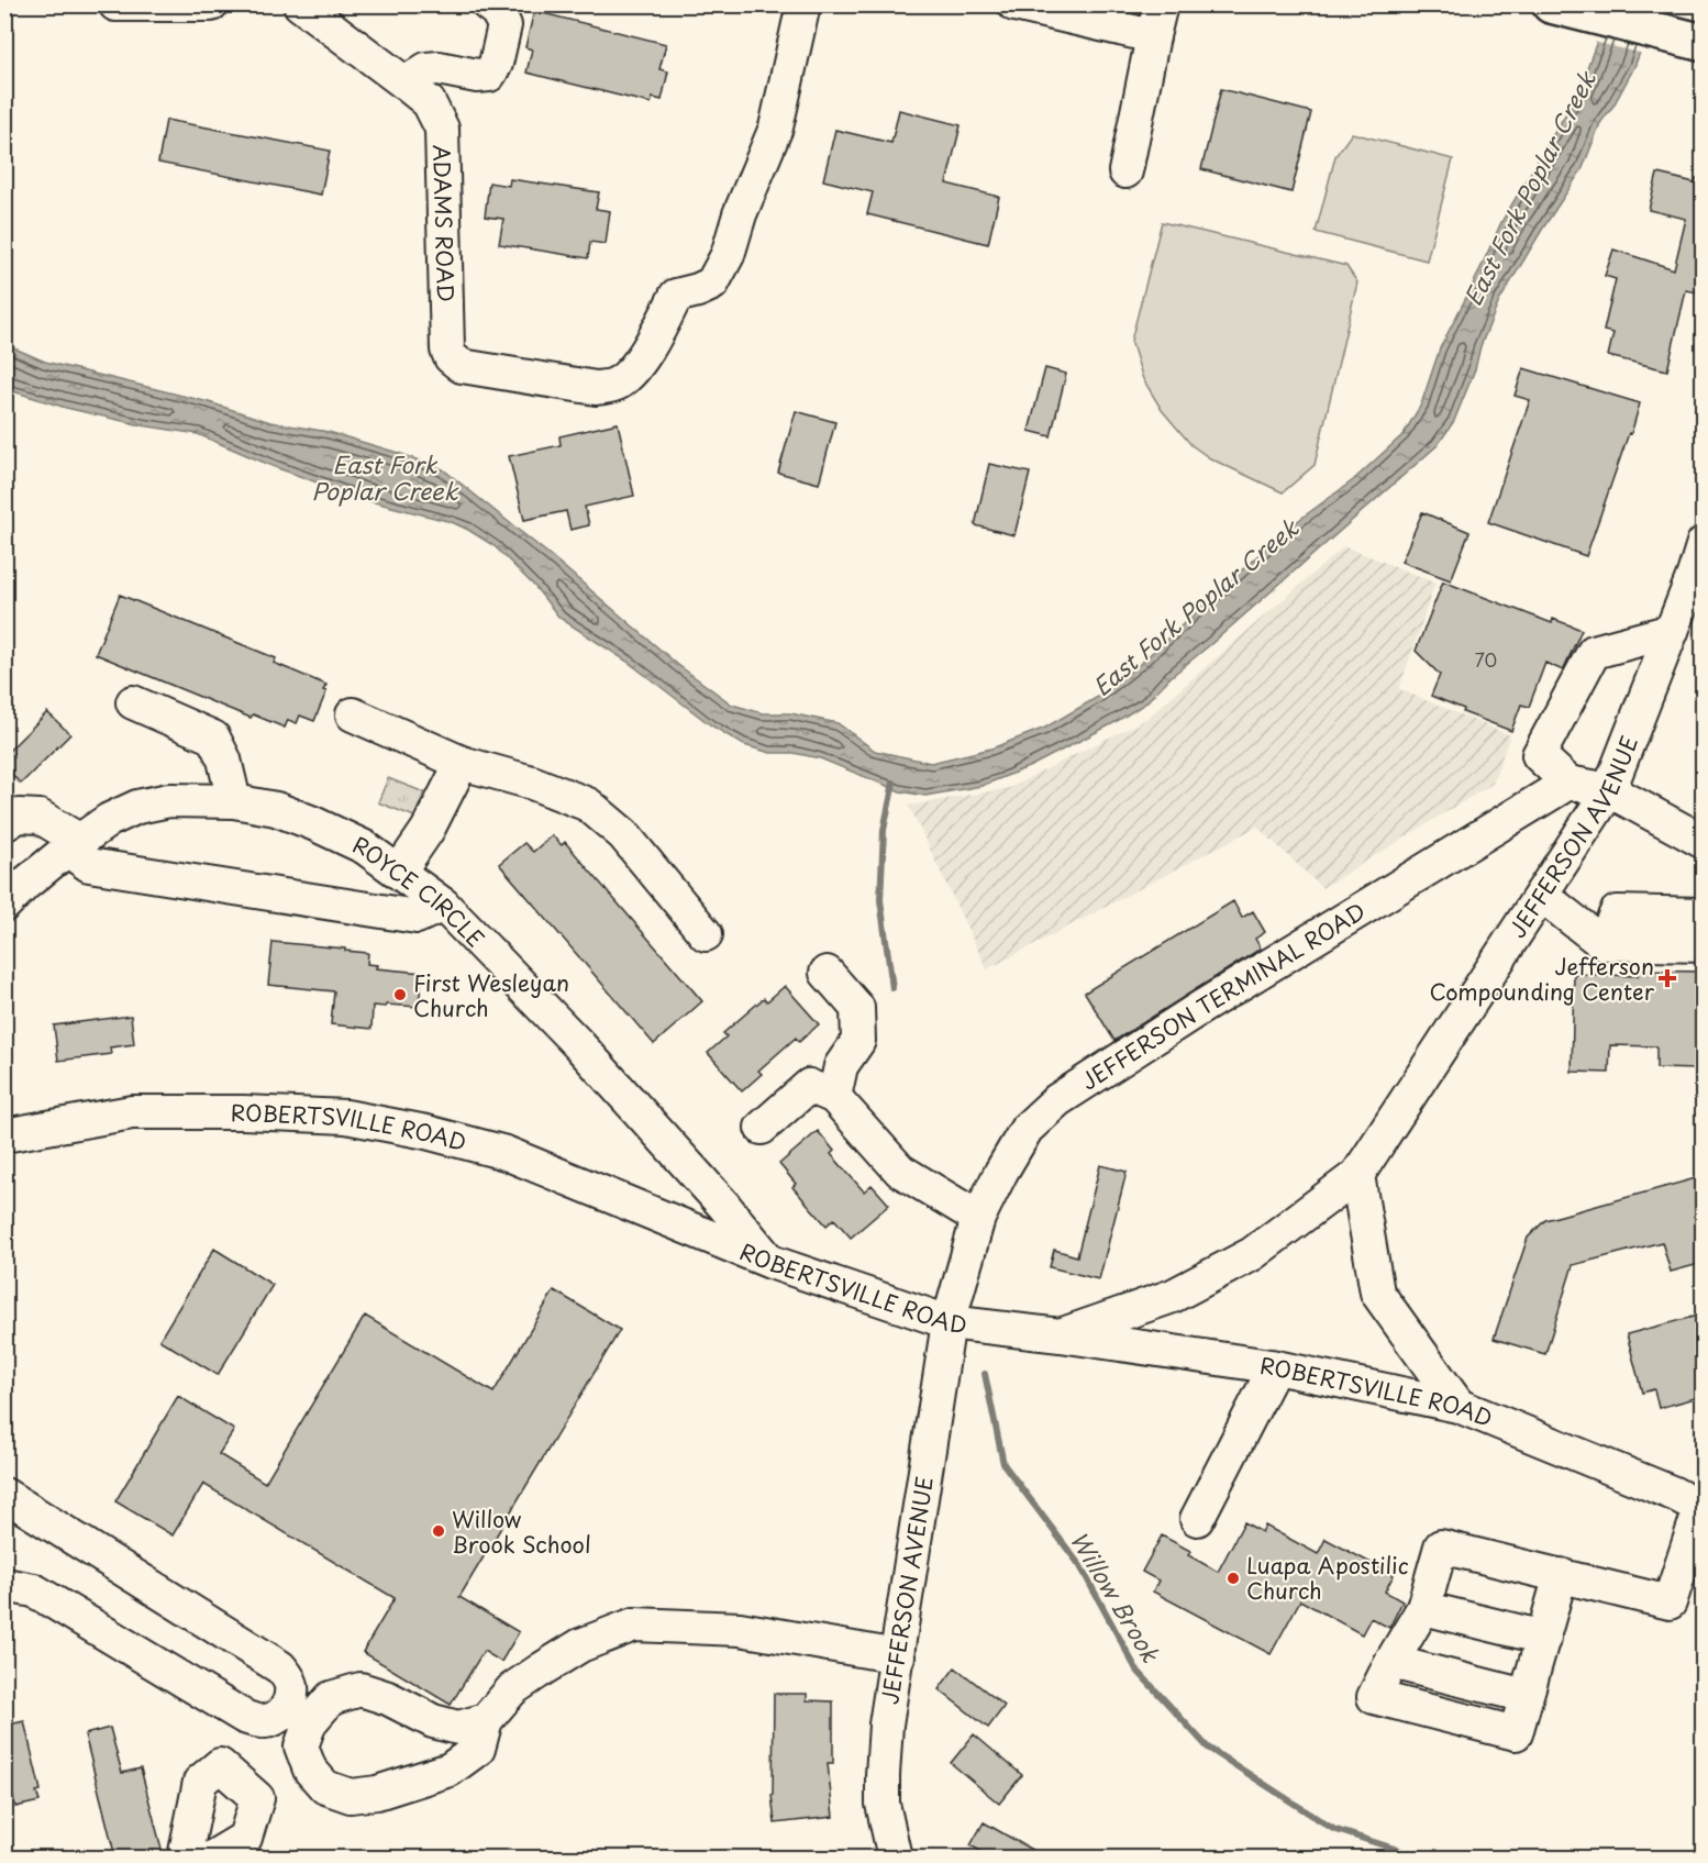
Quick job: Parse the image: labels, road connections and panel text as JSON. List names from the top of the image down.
{
  "streets": {
    "street": [
      "ADAMS ROAD",
      "JEFFERSON AVENUE",
      "ROYCE CIRCLE",
      "JEFFERSON TERMINAL ROAD",
      "ROBERTSVILLE ROAD"
    ]
  },
  "crossings": [
    ["JEFFERSON AVENUE", "JEFFERSON TERMINAL ROAD"],
    ["JEFFERSON AVENUE", "ROBERTSVILLE ROAD"],
    ["ROYCE CIRCLE", "ROBERTSVILLE ROAD"],
    ["JEFFERSON TERMINAL ROAD", "ROBERTSVILLE ROAD"]
  ],
  "water": ["East Fork Poplar Creek", "Willow Brook"],
  "places": {
    "health": ["Jefferson Compounding Center"],
    "other": ["First Wesleyan Church", "Willow Brook School", "Luapa Apostilic Church"]
  },
  "house_numbers": ["70"]
}
